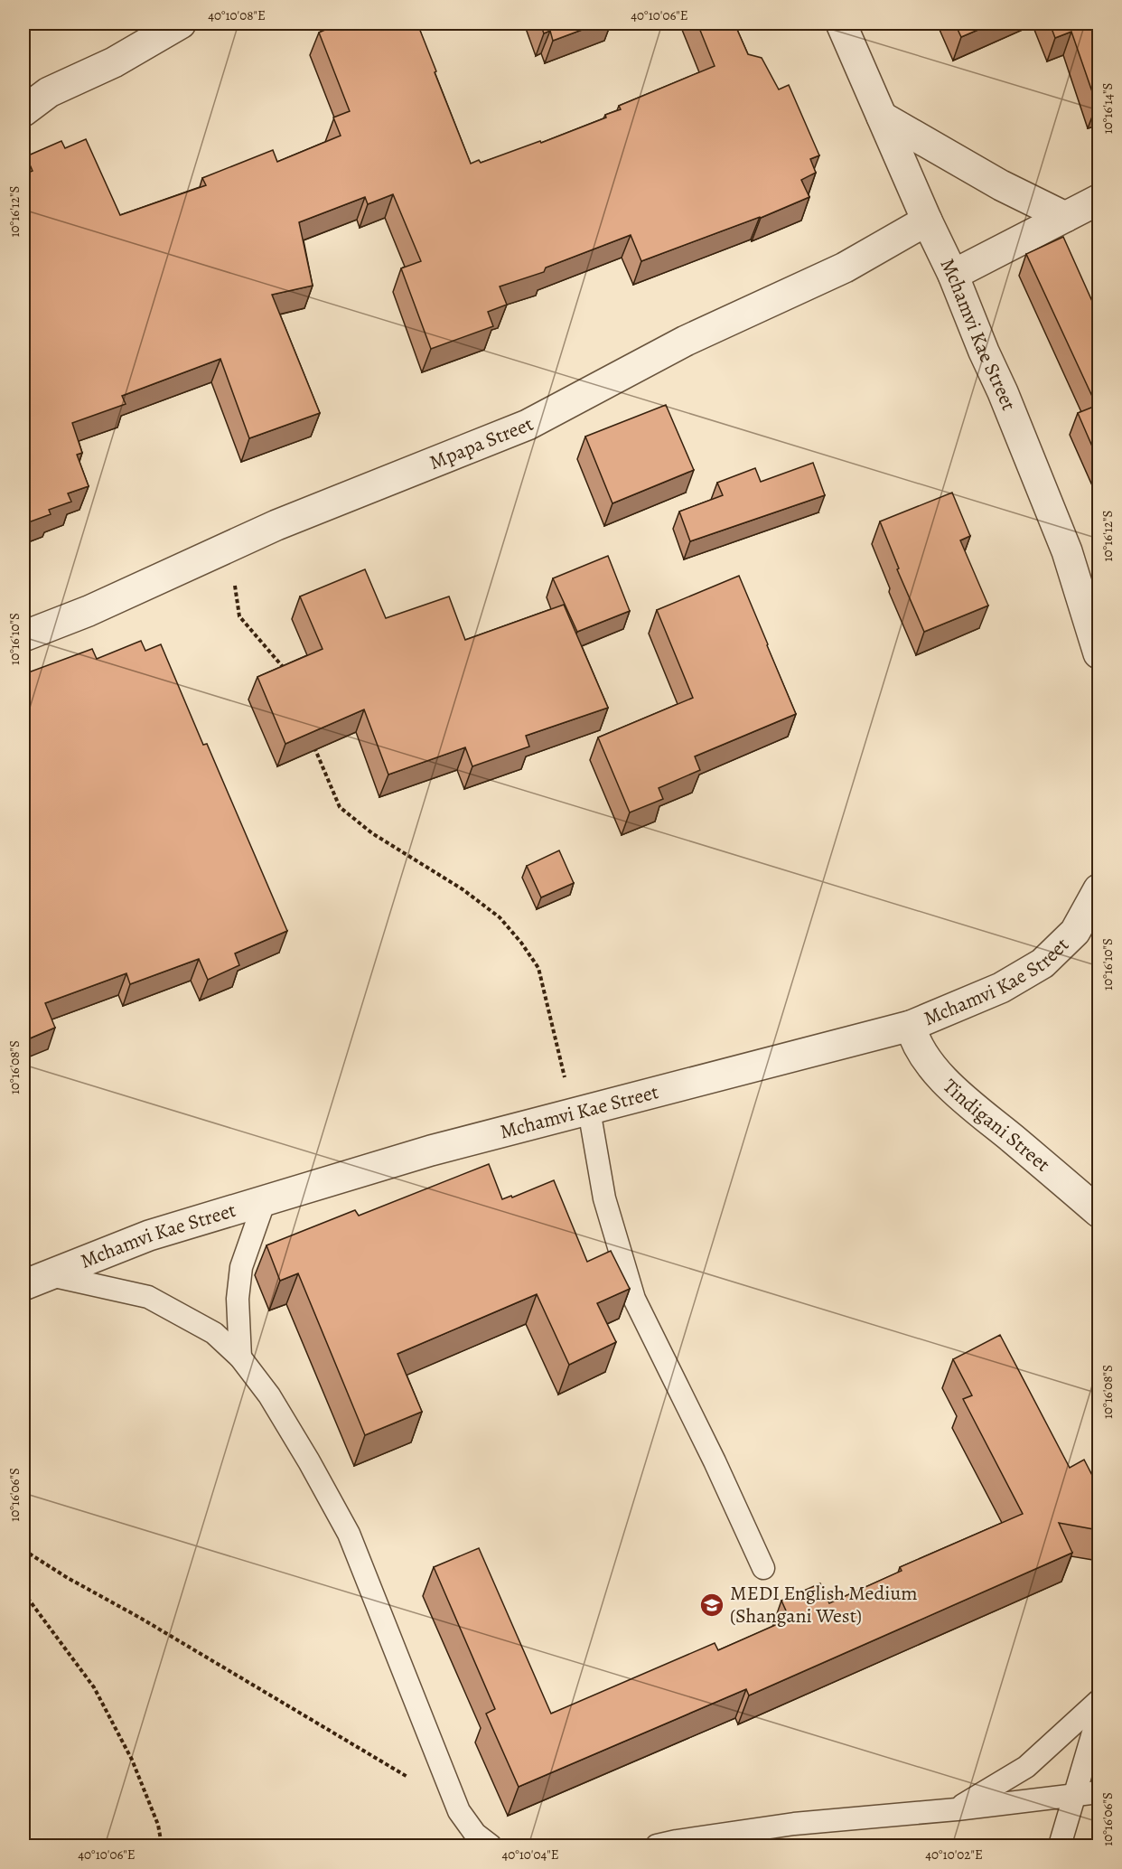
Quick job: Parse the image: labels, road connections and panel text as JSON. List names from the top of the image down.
{
  "streets": {
    "street": ["Mchamvi Kae Street", "Mpapa Street", "Tindigani Street"]
  },
  "crossings": [
    ["Mchamvi Kae Street", "Mpapa Street"],
    ["Mchamvi Kae Street", "Tindigani Street"]
  ],
  "places": {
    "school or university": ["MEDI English Medium (Shangani West)"]
  },
  "coordinates": [
    "40°10'08\"E",
    "40°10'06\"E",
    "10°16'14\"S",
    "10°16'12\"S",
    "10°16'10\"S",
    "10°16'08\"S",
    "10°16'06\"S",
    "40°10'04\"E",
    "40°10'02\"E"
  ]
}
